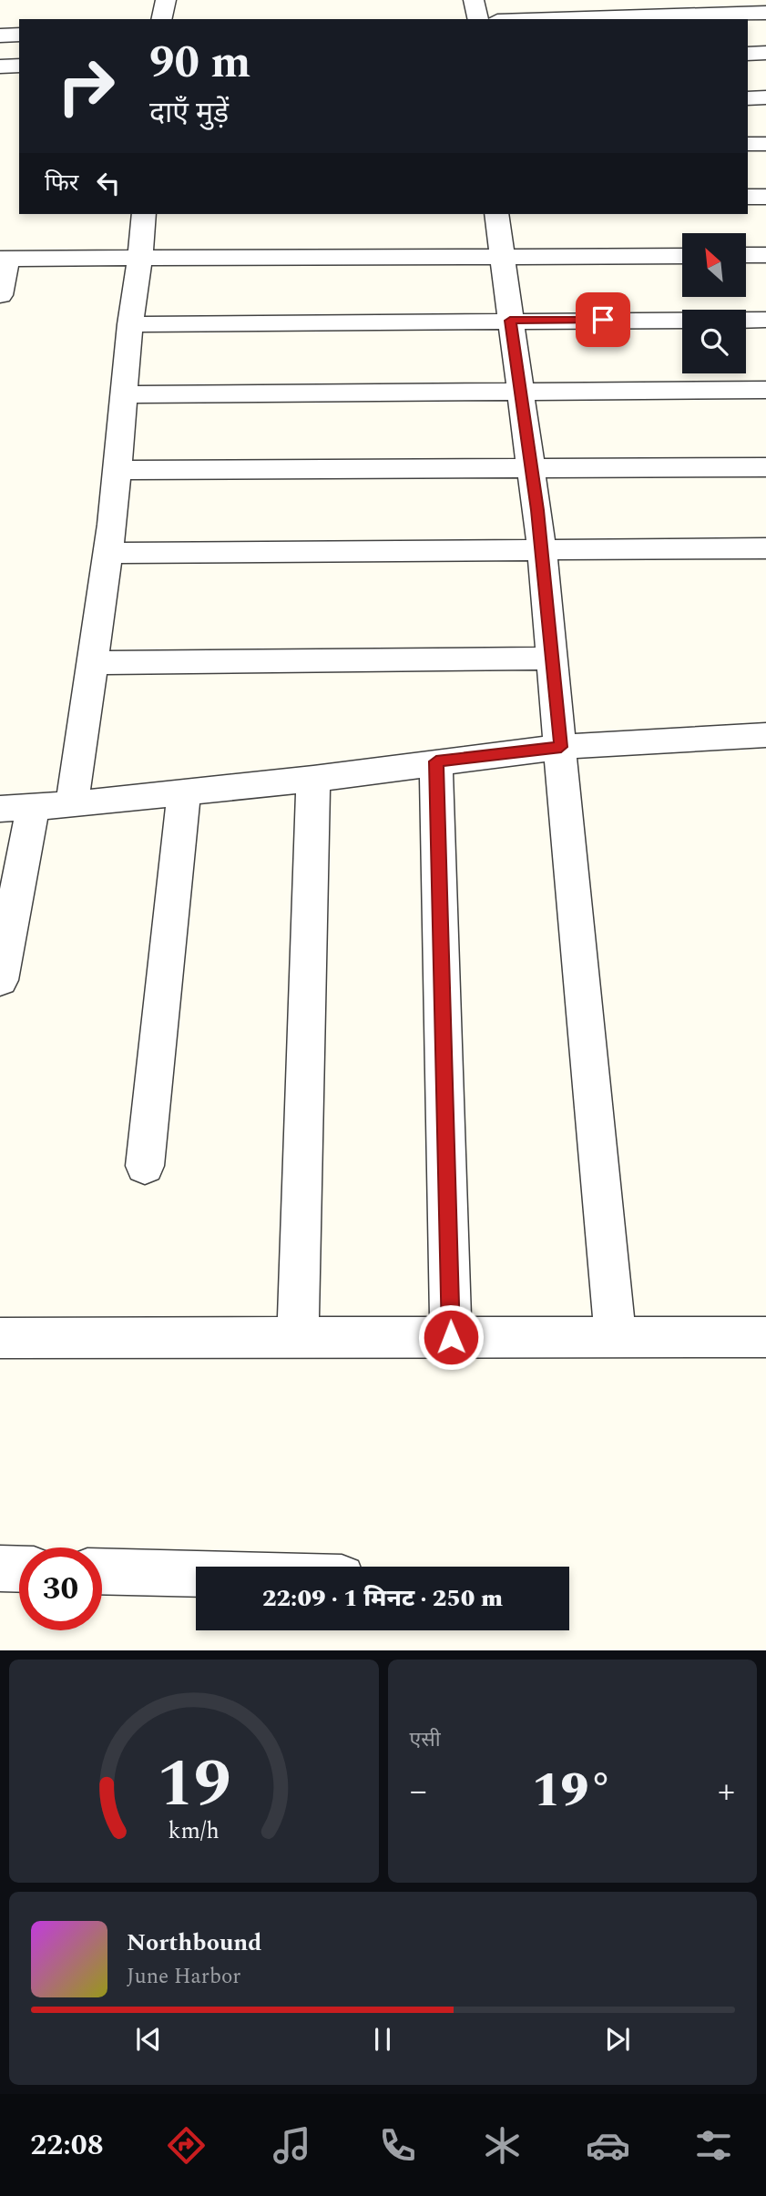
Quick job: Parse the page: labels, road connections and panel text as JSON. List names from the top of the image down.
{
  "north": "top left",
  "page": {
    "turn": ["90 m", "दाएँ मुड़ें"],
    "then": "फिर",
    "limit": "30",
    "trip": "22:09 · 1 मिनट · 250 m",
    "tile": "एसी",
    "heat": ["−", "19°", "+"],
    "song": ["Northbound", "June Harbor"],
    "tabs": "22:08",
    "gauge": ["19", "km/h"]
  }
}
